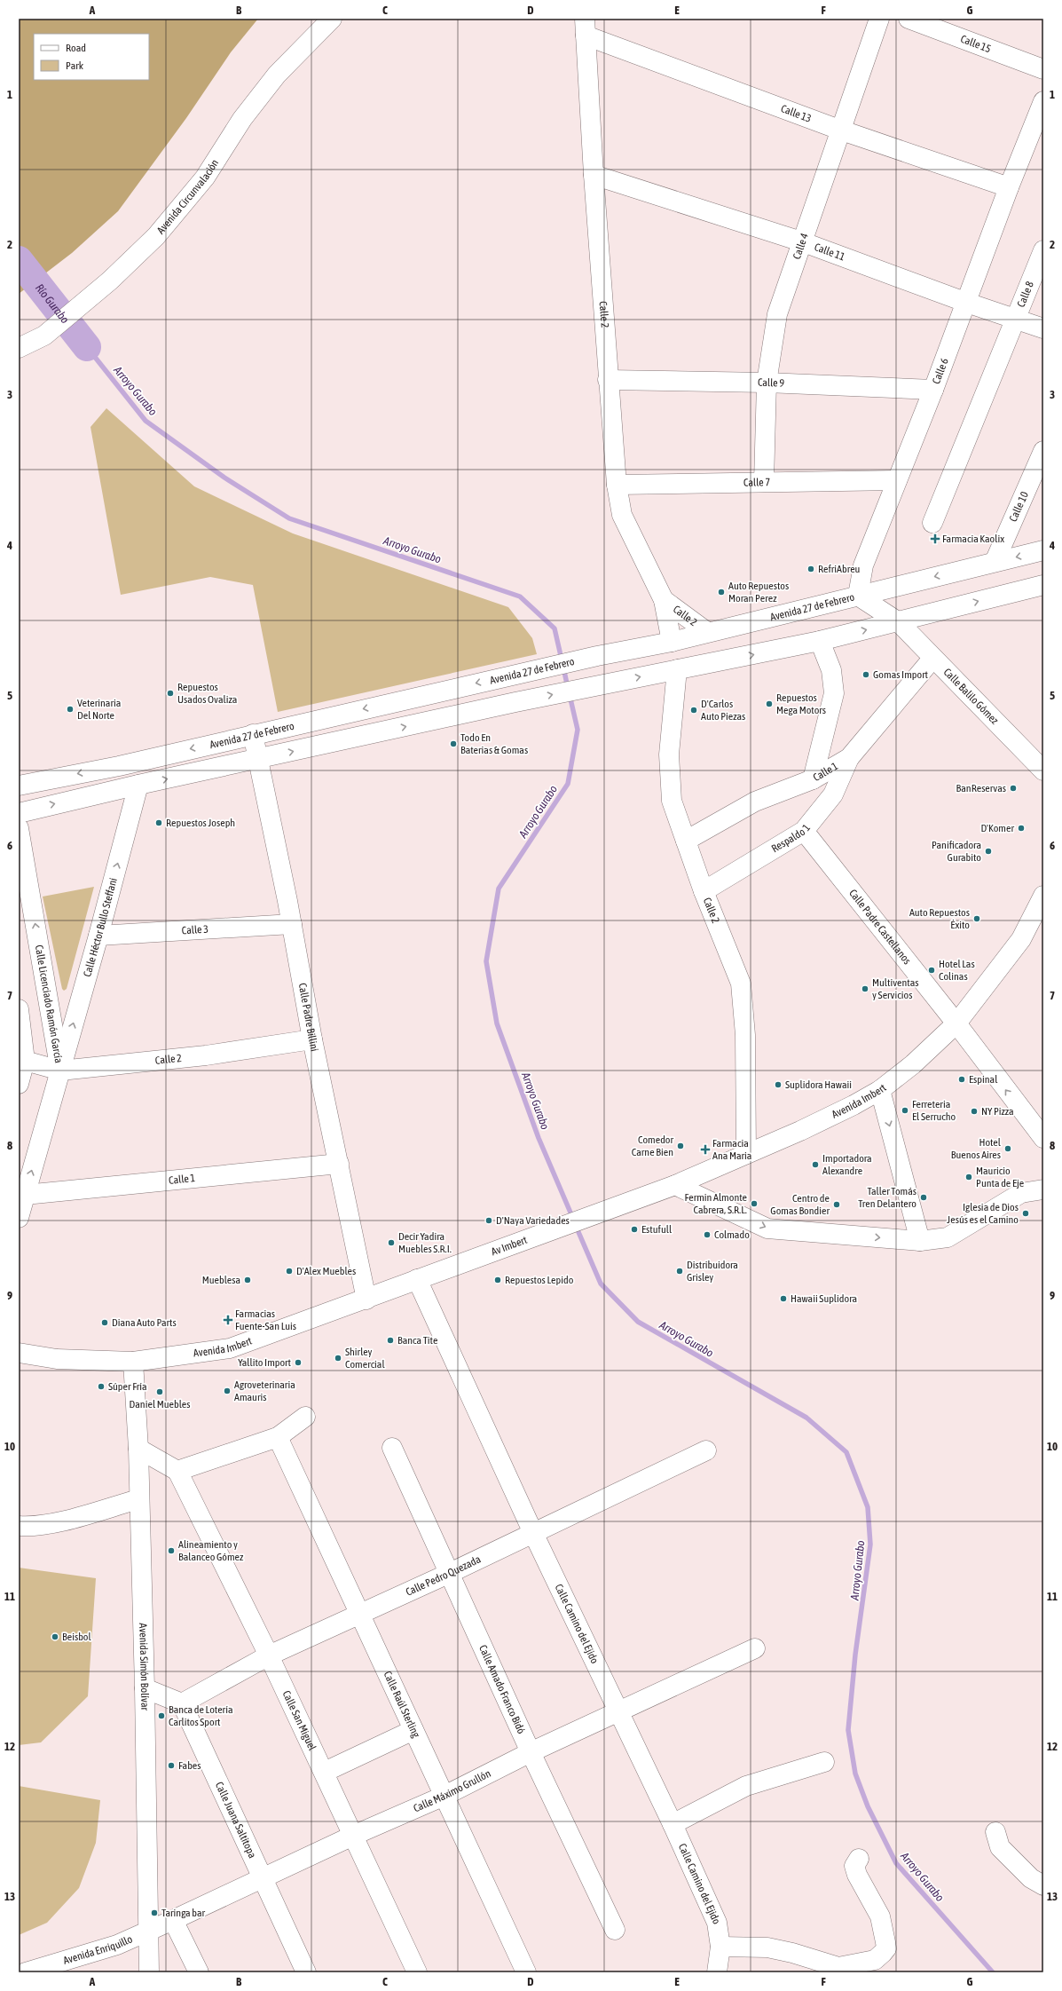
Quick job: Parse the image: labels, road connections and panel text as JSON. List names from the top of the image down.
{
  "streets": {
    "street": [
      "Calle 15",
      "Calle 13",
      "Avenida Circunvalación",
      "Calle 4",
      "Calle 11",
      "Calle 8",
      "Calle 2",
      "Calle 6",
      "Calle 9",
      "Calle 7",
      "Calle 10",
      "Avenida 27 de Febrero",
      "Calle Balilo Gómez",
      "Calle 1",
      "Respaldo 1",
      "Calle Héctor Bullo Steffani",
      "Calle Padre Castellanos",
      "Calle 3",
      "Calle Licenciado Ramón García",
      "Calle Padre Billini",
      "Avenida Imbert",
      "Av Imbert",
      "Calle Pedro Quezada",
      "Calle Camino del Ejido",
      "Avenida Simón Bolívar",
      "Calle Amado Franco Bidó",
      "Calle Raúl Sterling",
      "Calle San Miguel",
      "Calle Máximo Grullón",
      "Calle Juana Saltitopa",
      "Avenida Enriquillo"
    ]
  },
  "crossings": [
    ["Calle 13", "Calle 4"],
    ["Calle 13", "Calle 2"],
    ["Calle 13", "Calle 6"],
    ["Calle 4", "Calle 11"],
    ["Calle 4", "Calle 9"],
    ["Calle 4", "Calle 7"],
    ["Calle 11", "Calle 8"],
    ["Calle 11", "Calle 2"],
    ["Calle 11", "Calle 6"],
    ["Calle 2", "Calle 9"],
    ["Calle 2", "Calle 7"],
    ["Calle 2", "Avenida 27 de Febrero"],
    ["Calle 2", "Calle 1"],
    ["Calle 2", "Respaldo 1"],
    ["Calle 2", "Calle Héctor Bullo Steffani"],
    ["Calle 2", "Calle Licenciado Ramón García"],
    ["Calle 2", "Calle Padre Billini"],
    ["Calle 2", "Avenida Imbert"],
    ["Calle 6", "Calle 9"],
    ["Calle 6", "Calle 7"],
    ["Calle 6", "Avenida 27 de Febrero"],
    ["Calle 10", "Avenida 27 de Febrero"],
    ["Avenida 27 de Febrero", "Calle Padre Billini"],
    ["Calle Balilo Gómez", "Calle 1"],
    ["Calle 1", "Respaldo 1"],
    ["Calle 1", "Calle Licenciado Ramón García"],
    ["Calle 1", "Calle Padre Billini"],
    ["Respaldo 1", "Calle Padre Castellanos"],
    ["Calle Héctor Bullo Steffani", "Calle 3"],
    ["Calle Héctor Bullo Steffani", "Calle Licenciado Ramón García"],
    ["Calle Padre Castellanos", "Avenida Imbert"],
    ["Calle 3", "Calle Padre Billini"],
    ["Calle Padre Billini", "Avenida Imbert"],
    ["Avenida Imbert", "Av Imbert"],
    ["Avenida Imbert", "Calle Camino del Ejido"],
    ["Avenida Imbert", "Avenida Simón Bolívar"],
    ["Av Imbert", "Calle Camino del Ejido"],
    ["Calle Pedro Quezada", "Calle Camino del Ejido"],
    ["Calle Pedro Quezada", "Calle Amado Franco Bidó"],
    ["Calle Pedro Quezada", "Calle Raúl Sterling"],
    ["Calle Pedro Quezada", "Calle San Miguel"],
    ["Calle Pedro Quezada", "Calle Juana Saltitopa"],
    ["Calle Camino del Ejido", "Calle Máximo Grullón"],
    ["Avenida Simón Bolívar", "Calle Máximo Grullón"],
    ["Avenida Simón Bolívar", "Avenida Enriquillo"],
    ["Calle Amado Franco Bidó", "Calle Máximo Grullón"],
    ["Calle Raúl Sterling", "Calle Máximo Grullón"],
    ["Calle San Miguel", "Calle Máximo Grullón"],
    ["Calle Máximo Grullón", "Calle Juana Saltitopa"],
    ["Calle Máximo Grullón", "Avenida Enriquillo"]
  ],
  "one_way": ["Calle Héctor Bullo Steffani", "Calle Licenciado Ramón García"],
  "water": ["Río Gurabo", "Arroyo Gurabo"],
  "places": {
    "health": ["Farmacia Kaolix", "Farmacia Ana Maria", "Farmacias Fuente-San Luis"],
    "other": [
      "RefriAbreu",
      "Auto Repuestos Moran Perez",
      "Gomas Import",
      "Repuestos Usados Ovaliza",
      "Repuestos Mega Motors",
      "Veterinaria Del Norte",
      "D'Carlos Auto Piezas",
      "Todo En Baterias & Gomas",
      "BanReservas",
      "Repuestos Joseph",
      "D'Komer",
      "Panificadora Gurabito",
      "Auto Repuestos Éxito",
      "Hotel Las Colinas",
      "Multiventas y Servicios",
      "Espinal",
      "Suplidora Hawaii",
      "Ferreteria El Serrucho",
      "NY Pizza",
      "Comedor Carne Bien",
      "Hotel Buenos Aires",
      "Importadora Alexandre",
      "Mauricio Punta de Eje",
      "Taller Tomás Tren Delantero",
      "Fermin Almonte Cabrera, S.R.L.",
      "Centro de Gomas Bondier",
      "Iglesia de Dios Jesús es el Camino",
      "D'Naya Variedades",
      "Estufull",
      "Colmado",
      "Decir Yadira Muebles S.R.I.",
      "D'Alex Muebles",
      "Distribuidora Grisley",
      "Mueblesa",
      "Repuestos Lepido",
      "Hawaii Suplidora",
      "Diana Auto Parts",
      "Banca Tite",
      "Shirley Comercial",
      "Yallito Import",
      "Súper Fría",
      "Agroveterinaria Amauris",
      "Daniel Muebles",
      "Alineamiento y Balanceo Gómez",
      "Beisbol",
      "Banca de Lotería Carlitos Sport",
      "Fabes",
      "Taringa bar"
    ]
  },
  "legend": ["Road", "Park"],
  "grid": {
    "columns": [
      "A",
      "B",
      "C",
      "D",
      "E",
      "F",
      "G"
    ],
    "rows": [
      "1",
      "2",
      "3",
      "4",
      "5",
      "6",
      "7",
      "8",
      "9",
      "10",
      "11",
      "12",
      "13"
    ]
  }
}
